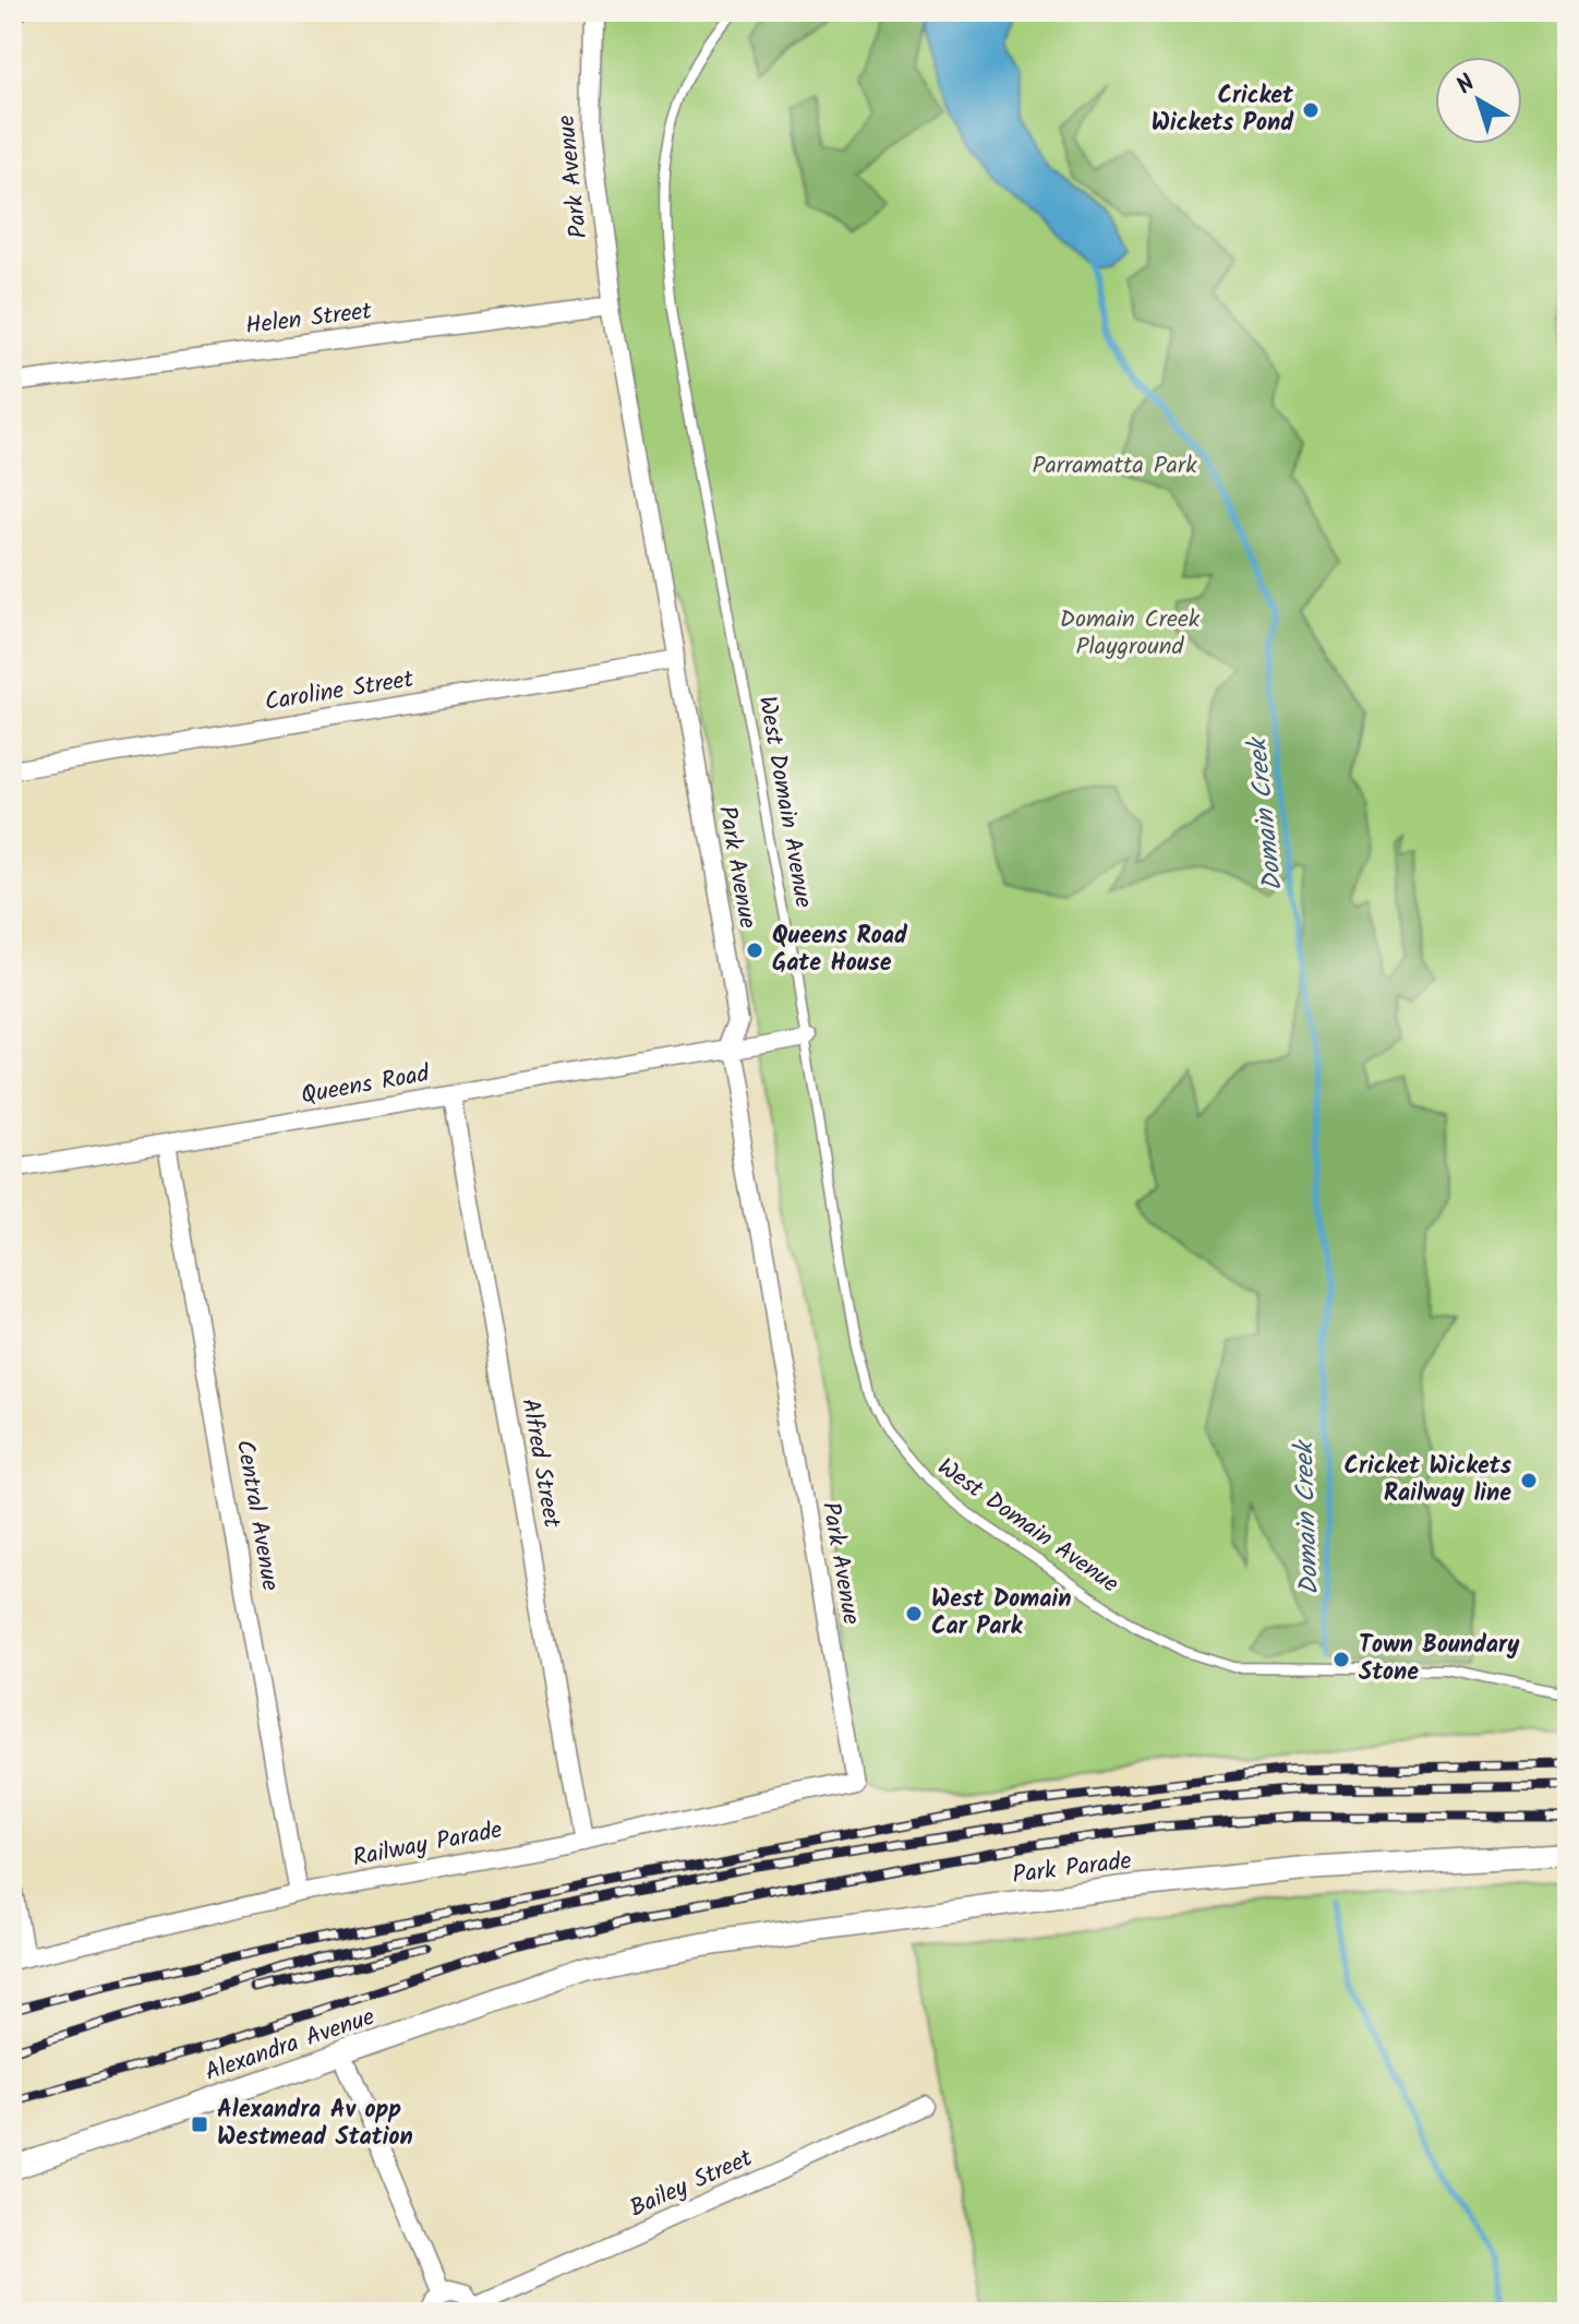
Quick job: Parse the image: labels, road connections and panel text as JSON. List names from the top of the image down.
{
  "streets": {
    "street": [
      "Park Avenue",
      "Helen Street",
      "Caroline Street",
      "Queens Road",
      "Alfred Street",
      "Central Avenue",
      "Railway Parade",
      "Park Parade",
      "Alexandra Avenue",
      "Bailey Street"
    ],
    "lane": ["West Domain Avenue"]
  },
  "crossings": [
    ["Park Avenue", "Helen Street"],
    ["Park Avenue", "Caroline Street"],
    ["Park Avenue", "Queens Road"],
    ["Park Avenue", "Railway Parade"],
    ["West Domain Avenue", "Queens Road"],
    ["Queens Road", "Alfred Street"],
    ["Queens Road", "Central Avenue"],
    ["Alfred Street", "Railway Parade"],
    ["Central Avenue", "Railway Parade"],
    ["Park Parade", "Alexandra Avenue"]
  ],
  "water": ["Domain Creek"],
  "parks": ["Parramatta Park", "Domain Creek Playground"],
  "places": {
    "other": [
      "Cricket Wickets Pond",
      "Queens Road Gate House",
      "Cricket Wickets Railway line",
      "West Domain Car Park",
      "Town Boundary Stone"
    ],
    "transit": ["Alexandra Av opp Westmead Station"]
  },
  "north": "top left"
}
